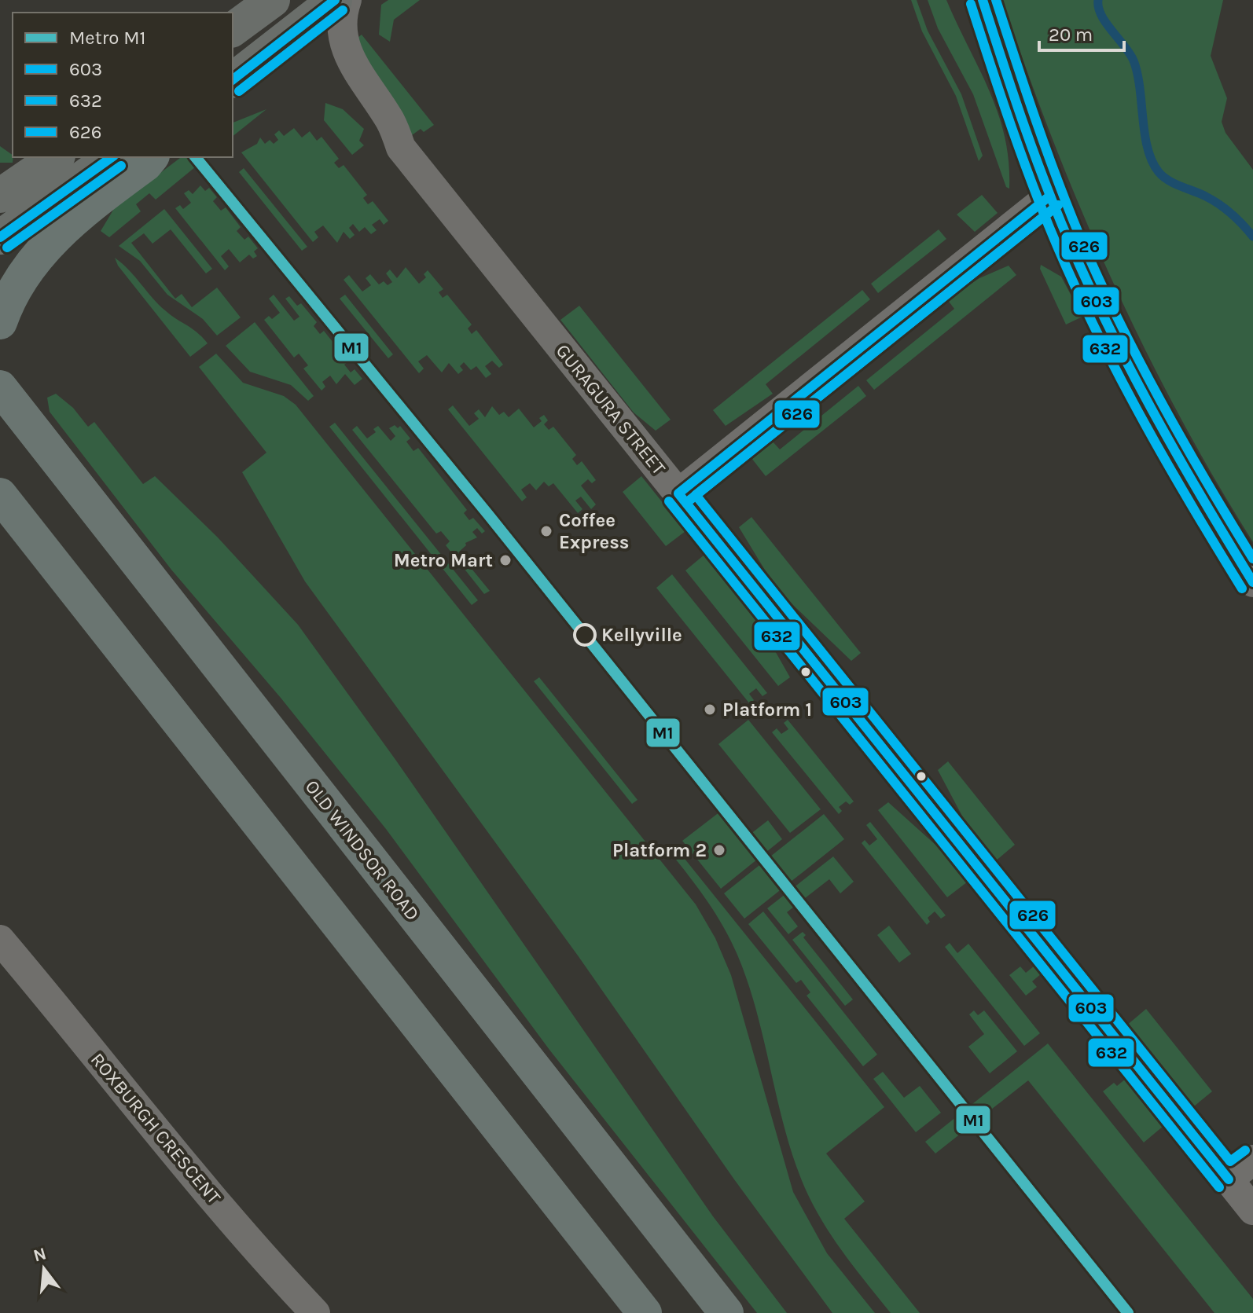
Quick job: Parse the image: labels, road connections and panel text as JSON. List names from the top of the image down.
{
  "streets": {
    "highway": ["OLD WINDSOR ROAD"],
    "street": ["GURAGURA STREET", "ROXBURGH CRESCENT"]
  },
  "places": [
    "Coffee Express",
    "Metro Mart",
    "Kellyville",
    "Platform 1",
    "Platform 2"
  ],
  "lines": [
    "transit line 603",
    "transit line 626",
    "transit line 632",
    "metro line M1"
  ],
  "legend": [
    "Metro M1",
    "603",
    "632",
    "626"
  ],
  "scale_bar": "20 m",
  "north": "top"
}
